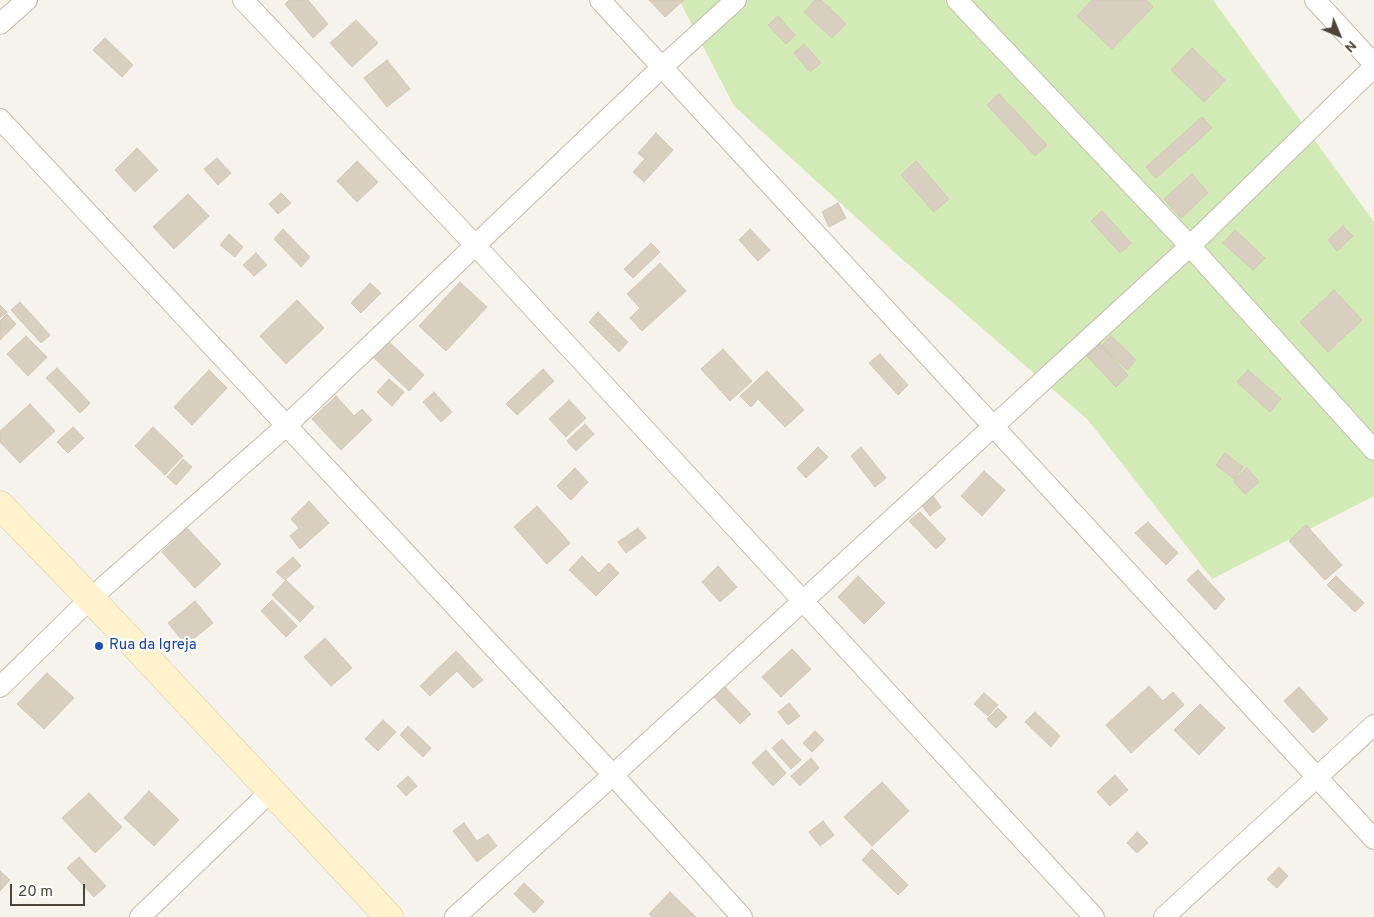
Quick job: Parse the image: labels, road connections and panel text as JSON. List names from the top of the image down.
{
  "places": ["Rua da Igreja"],
  "scale_bar": "20 m",
  "north": "bottom right"
}
